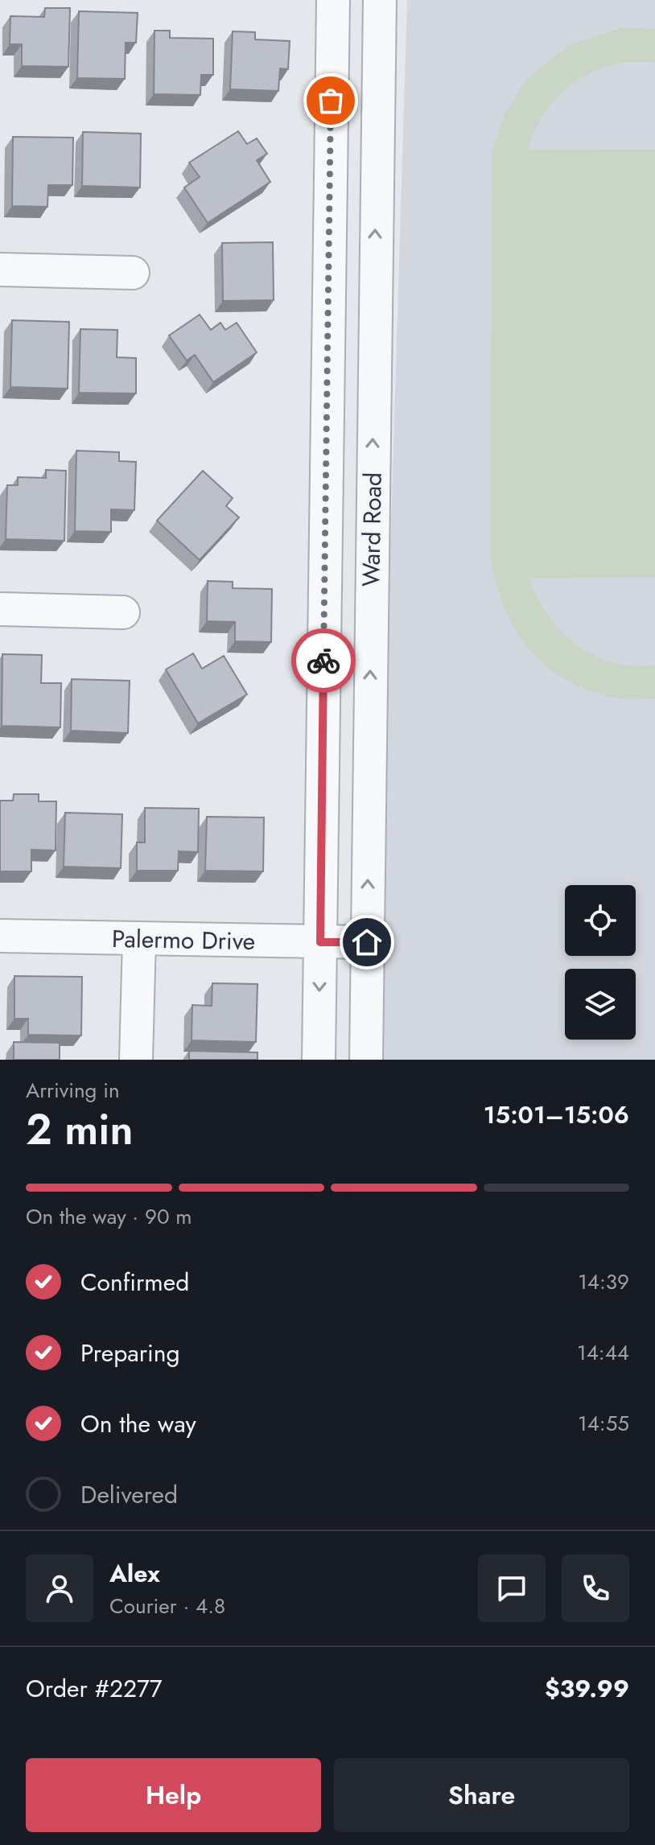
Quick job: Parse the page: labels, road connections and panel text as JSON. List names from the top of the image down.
{
  "streets": {
    "street": ["Ward Road", "Palermo Drive"]
  },
  "crossings": [
    ["Ward Road", "Palermo Drive"]
  ],
  "page": {
    "heading": ["2 min", "Arriving in", "15:01–15:06"],
    "panel": [
      "Alex",
      "Courier · 4.8",
      "Order #2277",
      "$39.99"
    ],
    "bar": "On the way · 90 m",
    "list": [
      ["Confirmed", "14:39"],
      ["Preparing", "14:44"],
      ["On the way", "14:55"],
      "Delivered"
    ],
    "buttons": ["Help", "Share"]
  }
}
